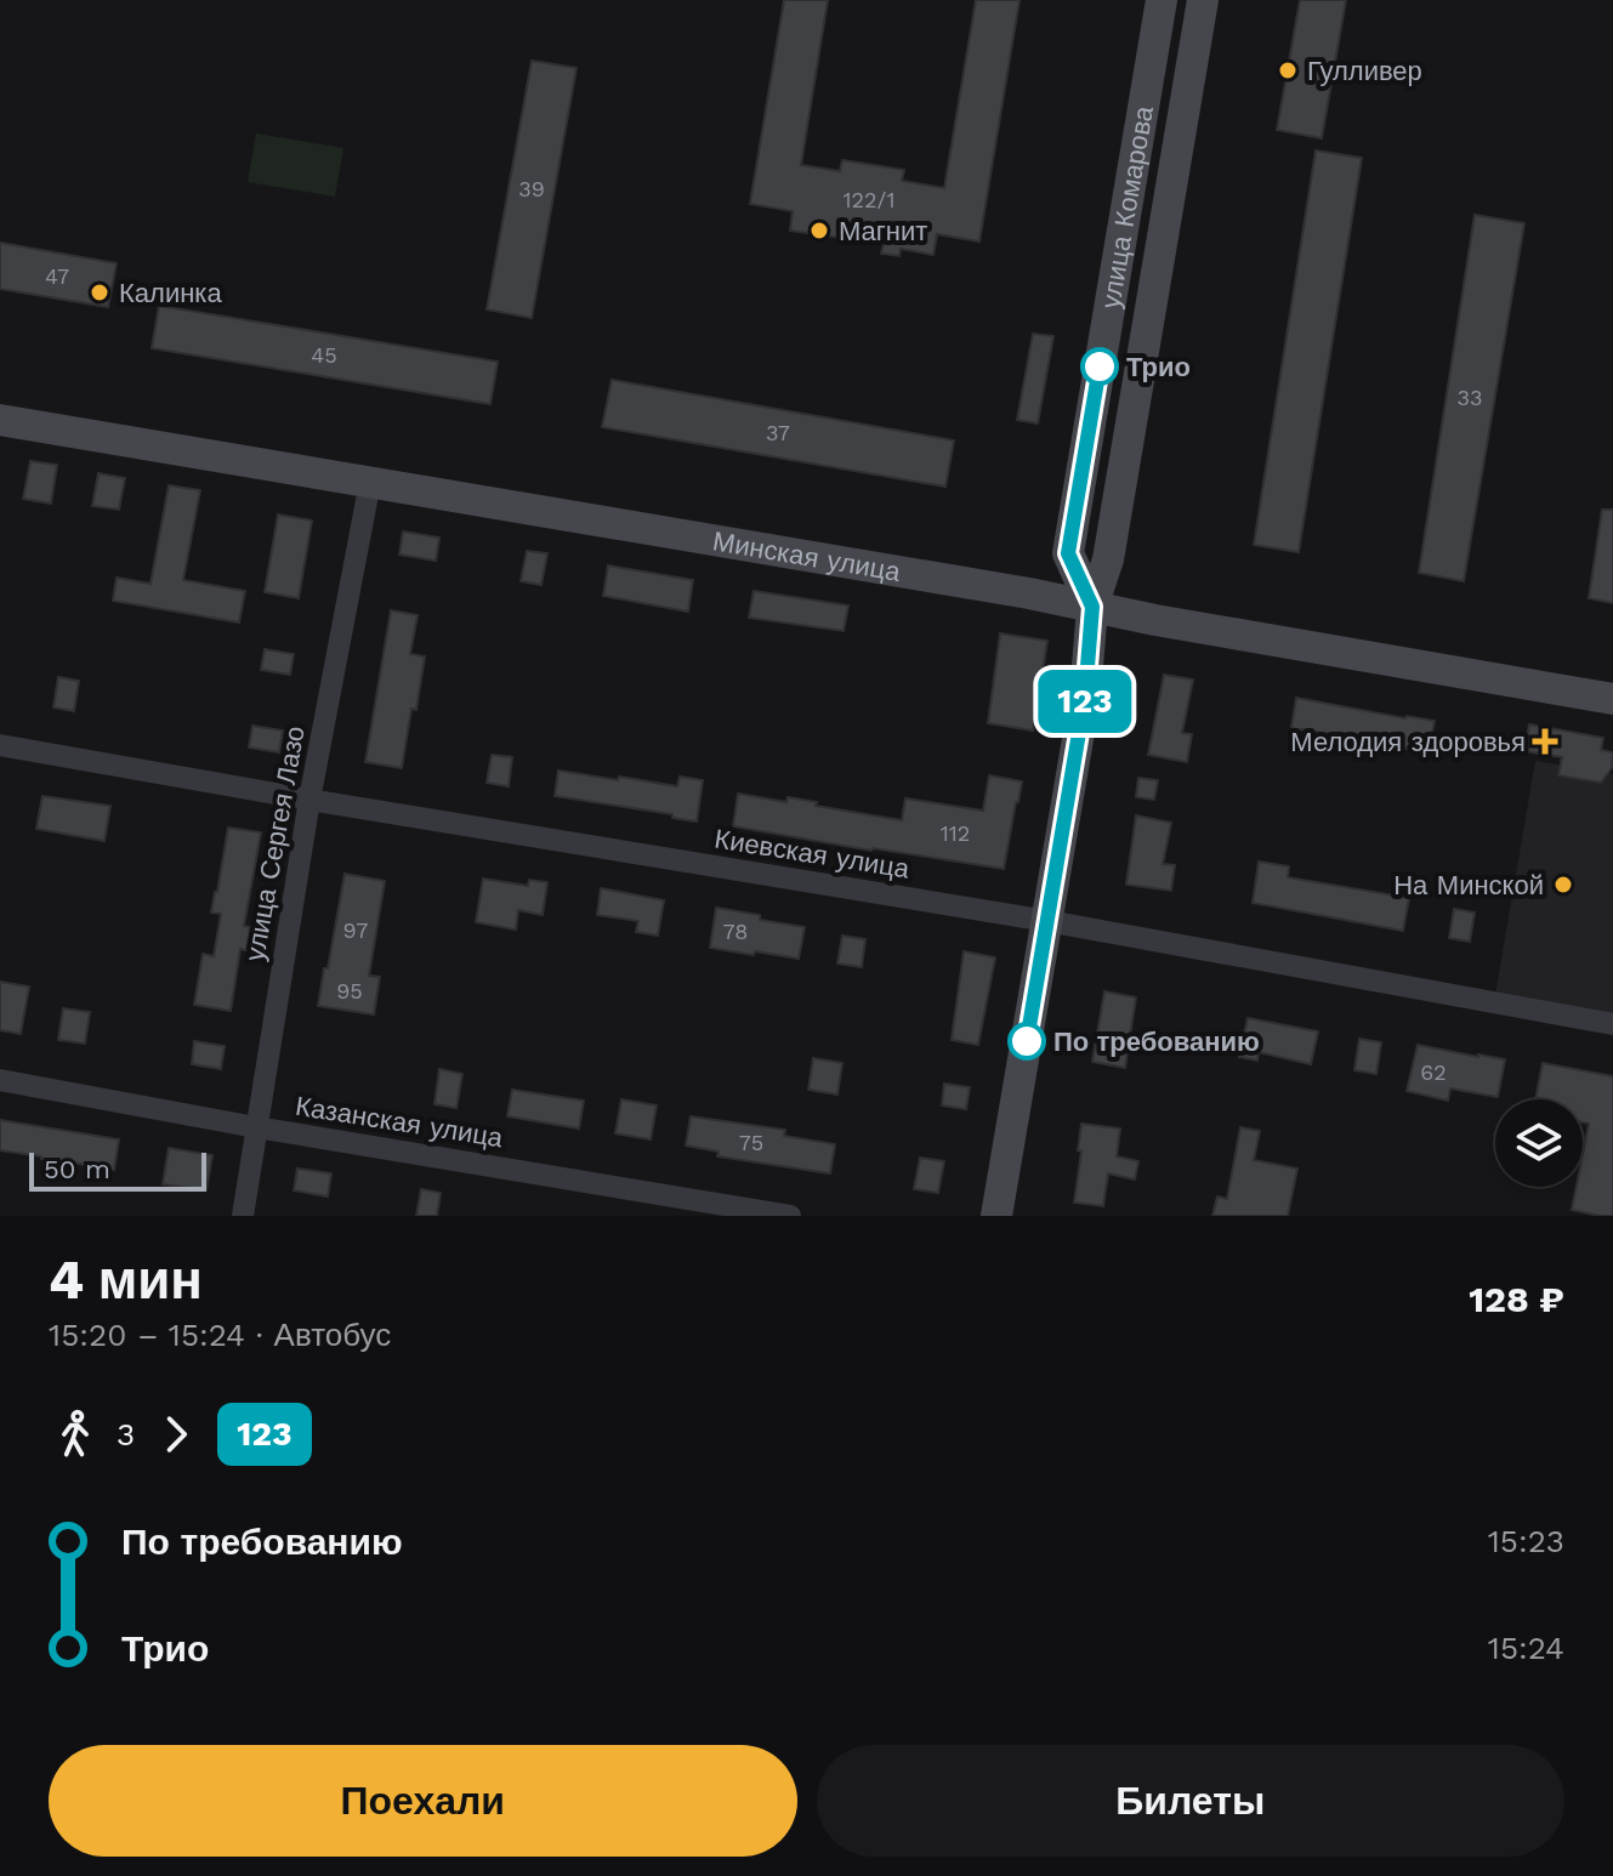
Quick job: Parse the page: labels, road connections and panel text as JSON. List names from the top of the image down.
{
  "streets": {
    "main road": ["улица Комарова", "Минская улица"],
    "street": ["улица Сергея Лазо", "Киевская улица", "Казанская улица"]
  },
  "crossings": [
    ["улица Комарова", "Минская улица"],
    ["улица Комарова", "Киевская улица"],
    ["Минская улица", "улица Сергея Лазо"],
    ["улица Сергея Лазо", "Киевская улица"],
    ["улица Сергея Лазо", "Казанская улица"]
  ],
  "places": {
    "other": [
      "Гулливер",
      "Магнит",
      "Калинка",
      "Трио",
      "На Минской",
      "По требованию"
    ],
    "health": ["Мелодия здоровья"]
  },
  "lines": ["bus line 123"],
  "house_numbers": [
    "39",
    "122/1",
    "47",
    "45",
    "33",
    "37",
    "112",
    "97",
    "78",
    "95",
    "62",
    "75"
  ],
  "scale_bar": "50 m",
  "page": {
    "on_map": "123",
    "scale": "50 m",
    "heading": ["4 мин", "15:20 – 15:24 · Автобус", "128 ₽"],
    "legs": ["3", "123"],
    "list": [
      {
        "name": "По требованию",
        "value": "15:23"
      },
      {
        "name": "Трио",
        "value": "15:24"
      }
    ],
    "buttons": ["Поехали", "Билеты"]
  }
}
